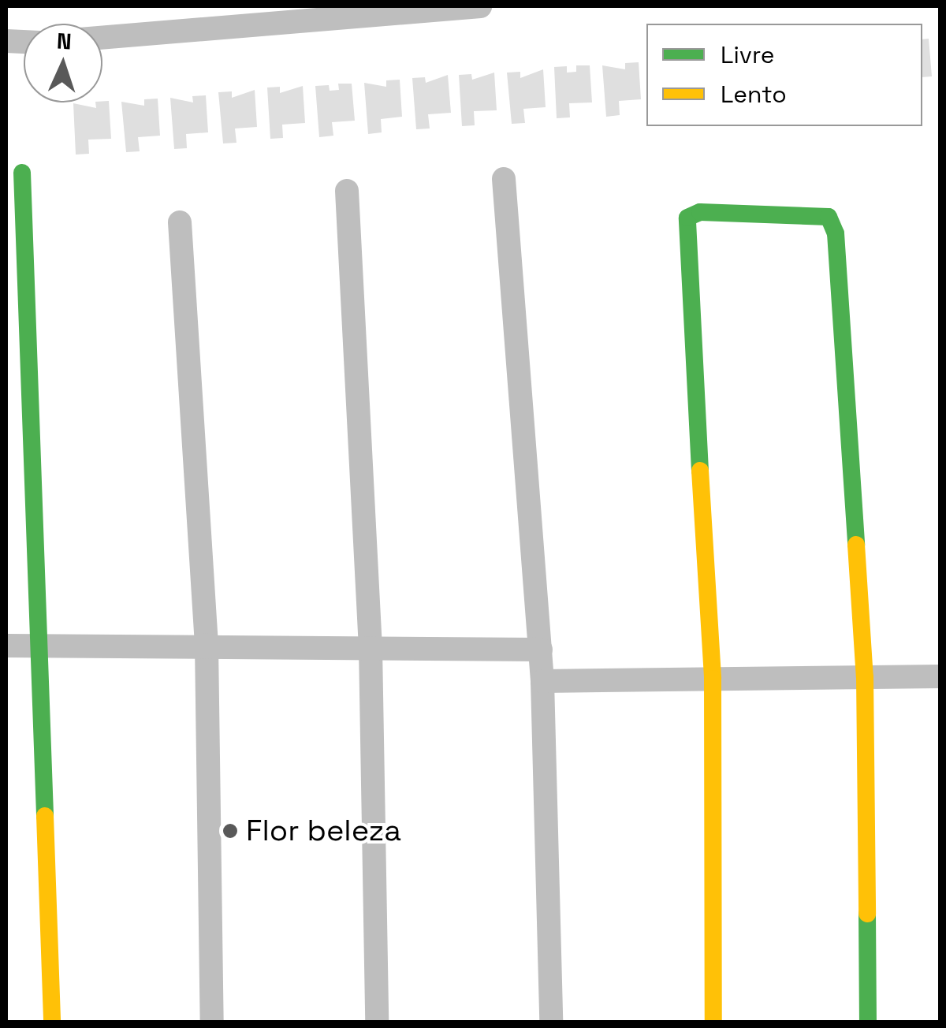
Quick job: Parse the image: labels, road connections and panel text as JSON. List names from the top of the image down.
{
  "places": ["Flor beleza"],
  "legend": ["Livre", "Lento"],
  "north": "top"
}
